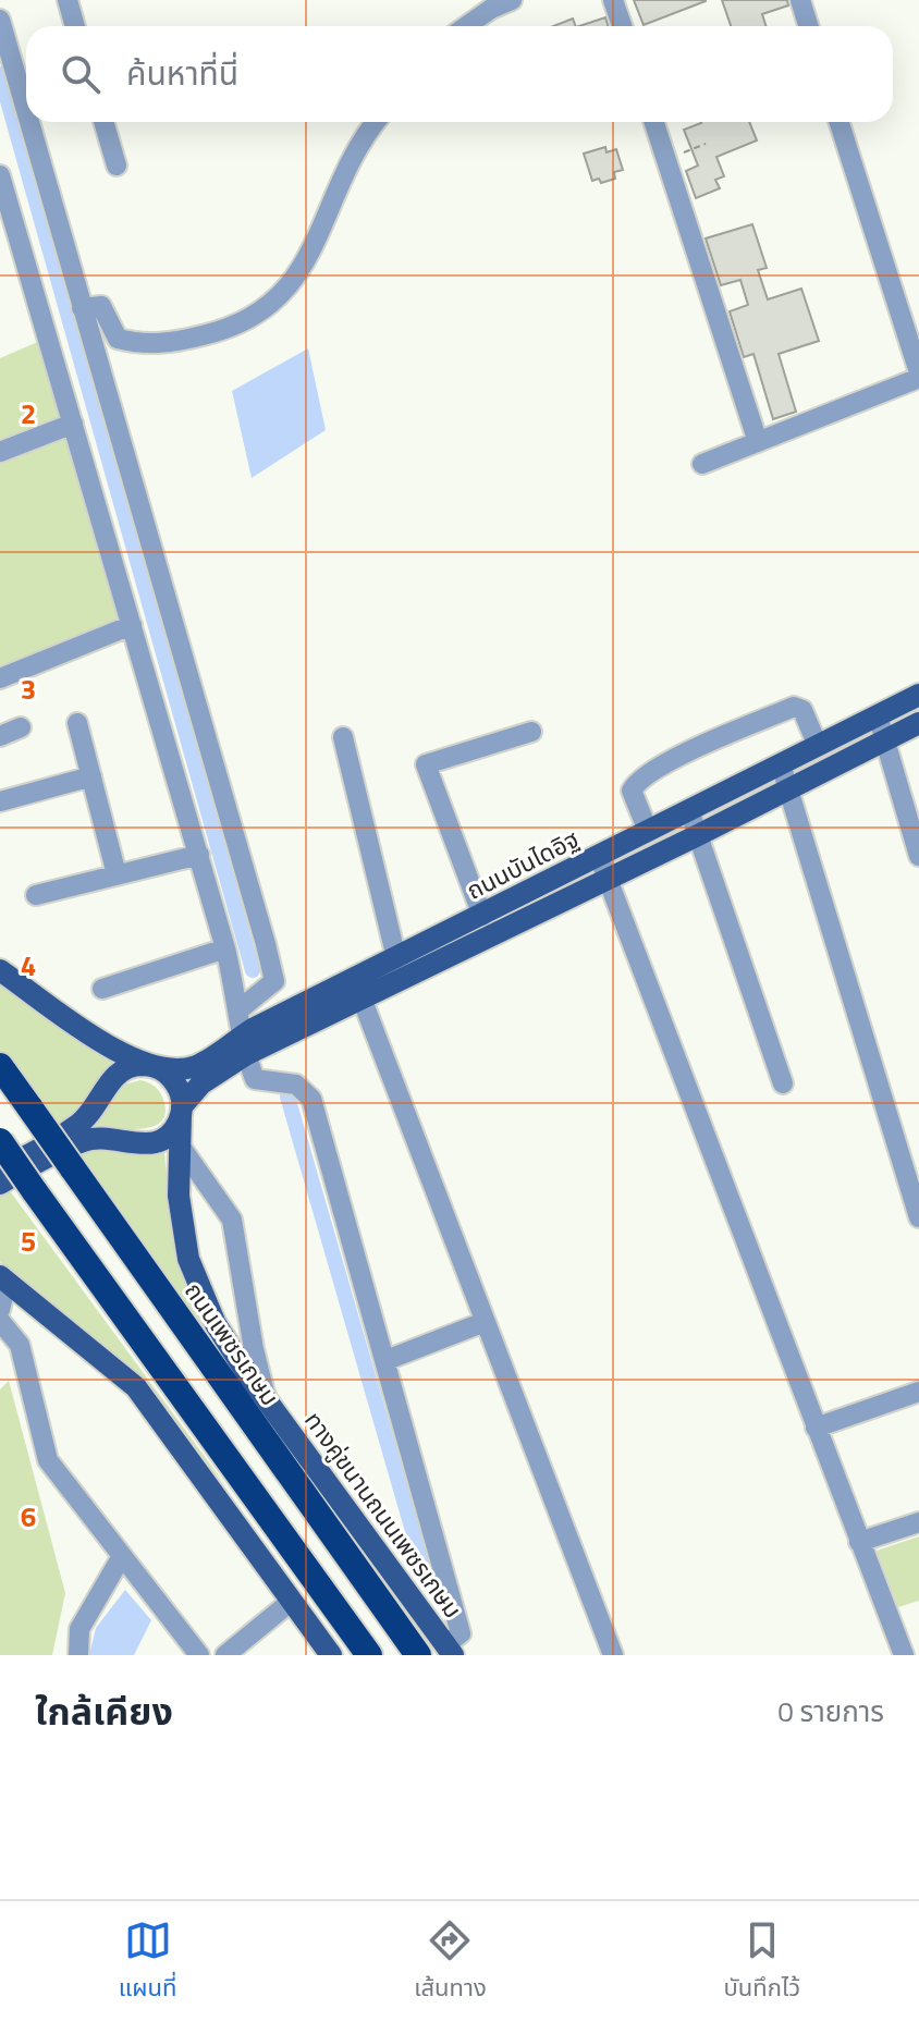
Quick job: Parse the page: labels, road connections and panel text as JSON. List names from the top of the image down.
{
  "streets": {
    "highway": ["ถนนเพชรเกษม"],
    "main road": ["ถนนบันไดอิฐ", "ทางคู่ขนานถนนเพชรเกษม"]
  },
  "crossings": [
    ["ถนนบันไดอิฐ", "ทางคู่ขนานถนนเพชรเกษม"]
  ],
  "page": {
    "search": "ค้นหาที่นี่",
    "heading": ["ใกล้เคียง", "0 รายการ"],
    "nav": ["แผนที่", "เส้นทาง", "บันทึกไว้"]
  },
  "grid": {
    "rows": [
      "2",
      "3",
      "4",
      "5",
      "6"
    ]
  }
}
